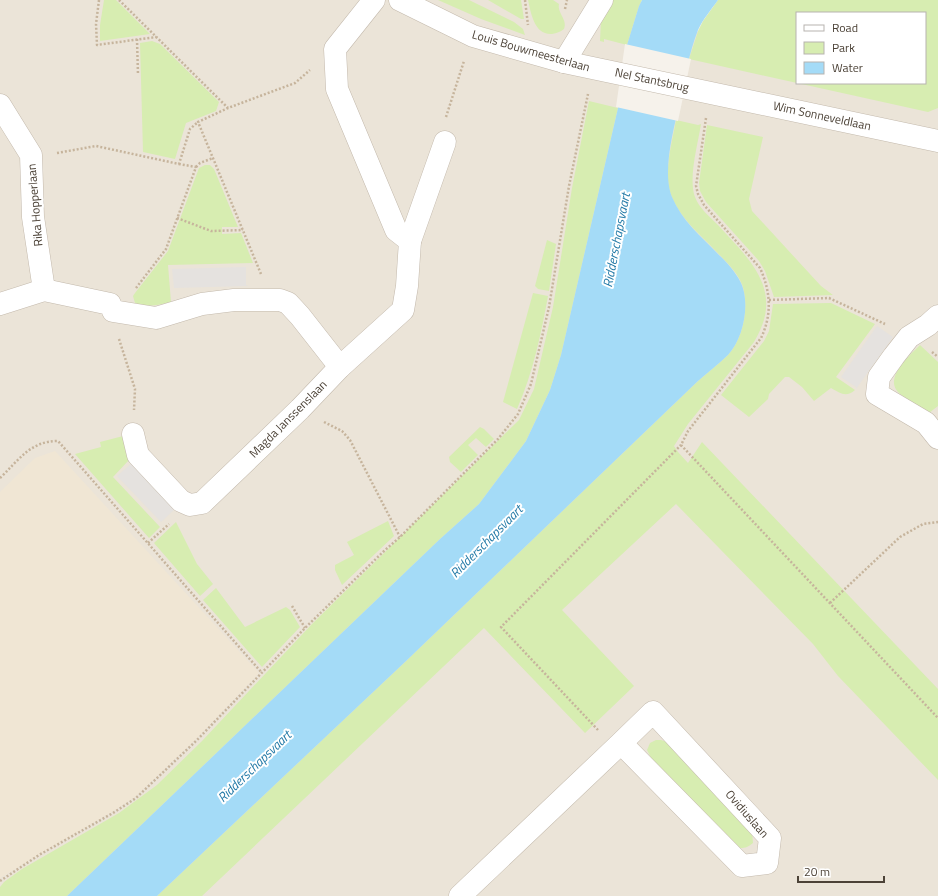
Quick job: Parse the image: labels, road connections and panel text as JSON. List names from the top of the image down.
{
  "streets": {
    "street": [
      "Louis Bouwmeesterlaan",
      "Nel Stantsbrug",
      "Wim Sonneveldlaan",
      "Rika Hopperlaan",
      "Magda Janssenslaan",
      "Ovidiuslaan"
    ]
  },
  "crossings": [
    ["Louis Bouwmeesterlaan", "Nel Stantsbrug"],
    ["Nel Stantsbrug", "Wim Sonneveldlaan"]
  ],
  "water": ["Ridderschapsvaart"],
  "legend": ["Road", "Park", "Water"],
  "scale_bar": "20 m"
}
